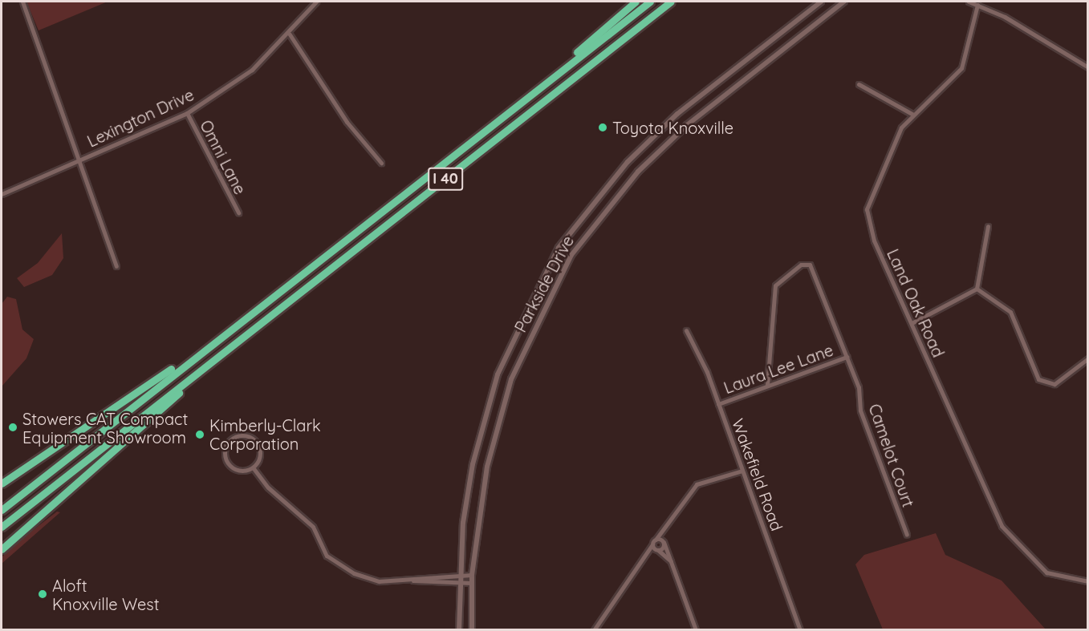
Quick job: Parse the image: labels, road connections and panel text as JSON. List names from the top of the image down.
{
  "streets": {
    "highway": ["I 40"],
    "street": [
      "Lexington Drive",
      "Omni Lane",
      "Parkside Drive",
      "Land Oak Road",
      "Laura Lee Lane",
      "Camelot Court",
      "Wakefield Road"
    ]
  },
  "crossings": [
    ["Lexington Drive", "Omni Lane"],
    ["Laura Lee Lane", "Camelot Court"],
    ["Laura Lee Lane", "Wakefield Road"]
  ],
  "places": [
    "Toyota Knoxville",
    "Stowers CAT Compact Equipment Showroom",
    "Kimberly-Clark Corporation",
    "Aloft Knoxville West"
  ]
}
